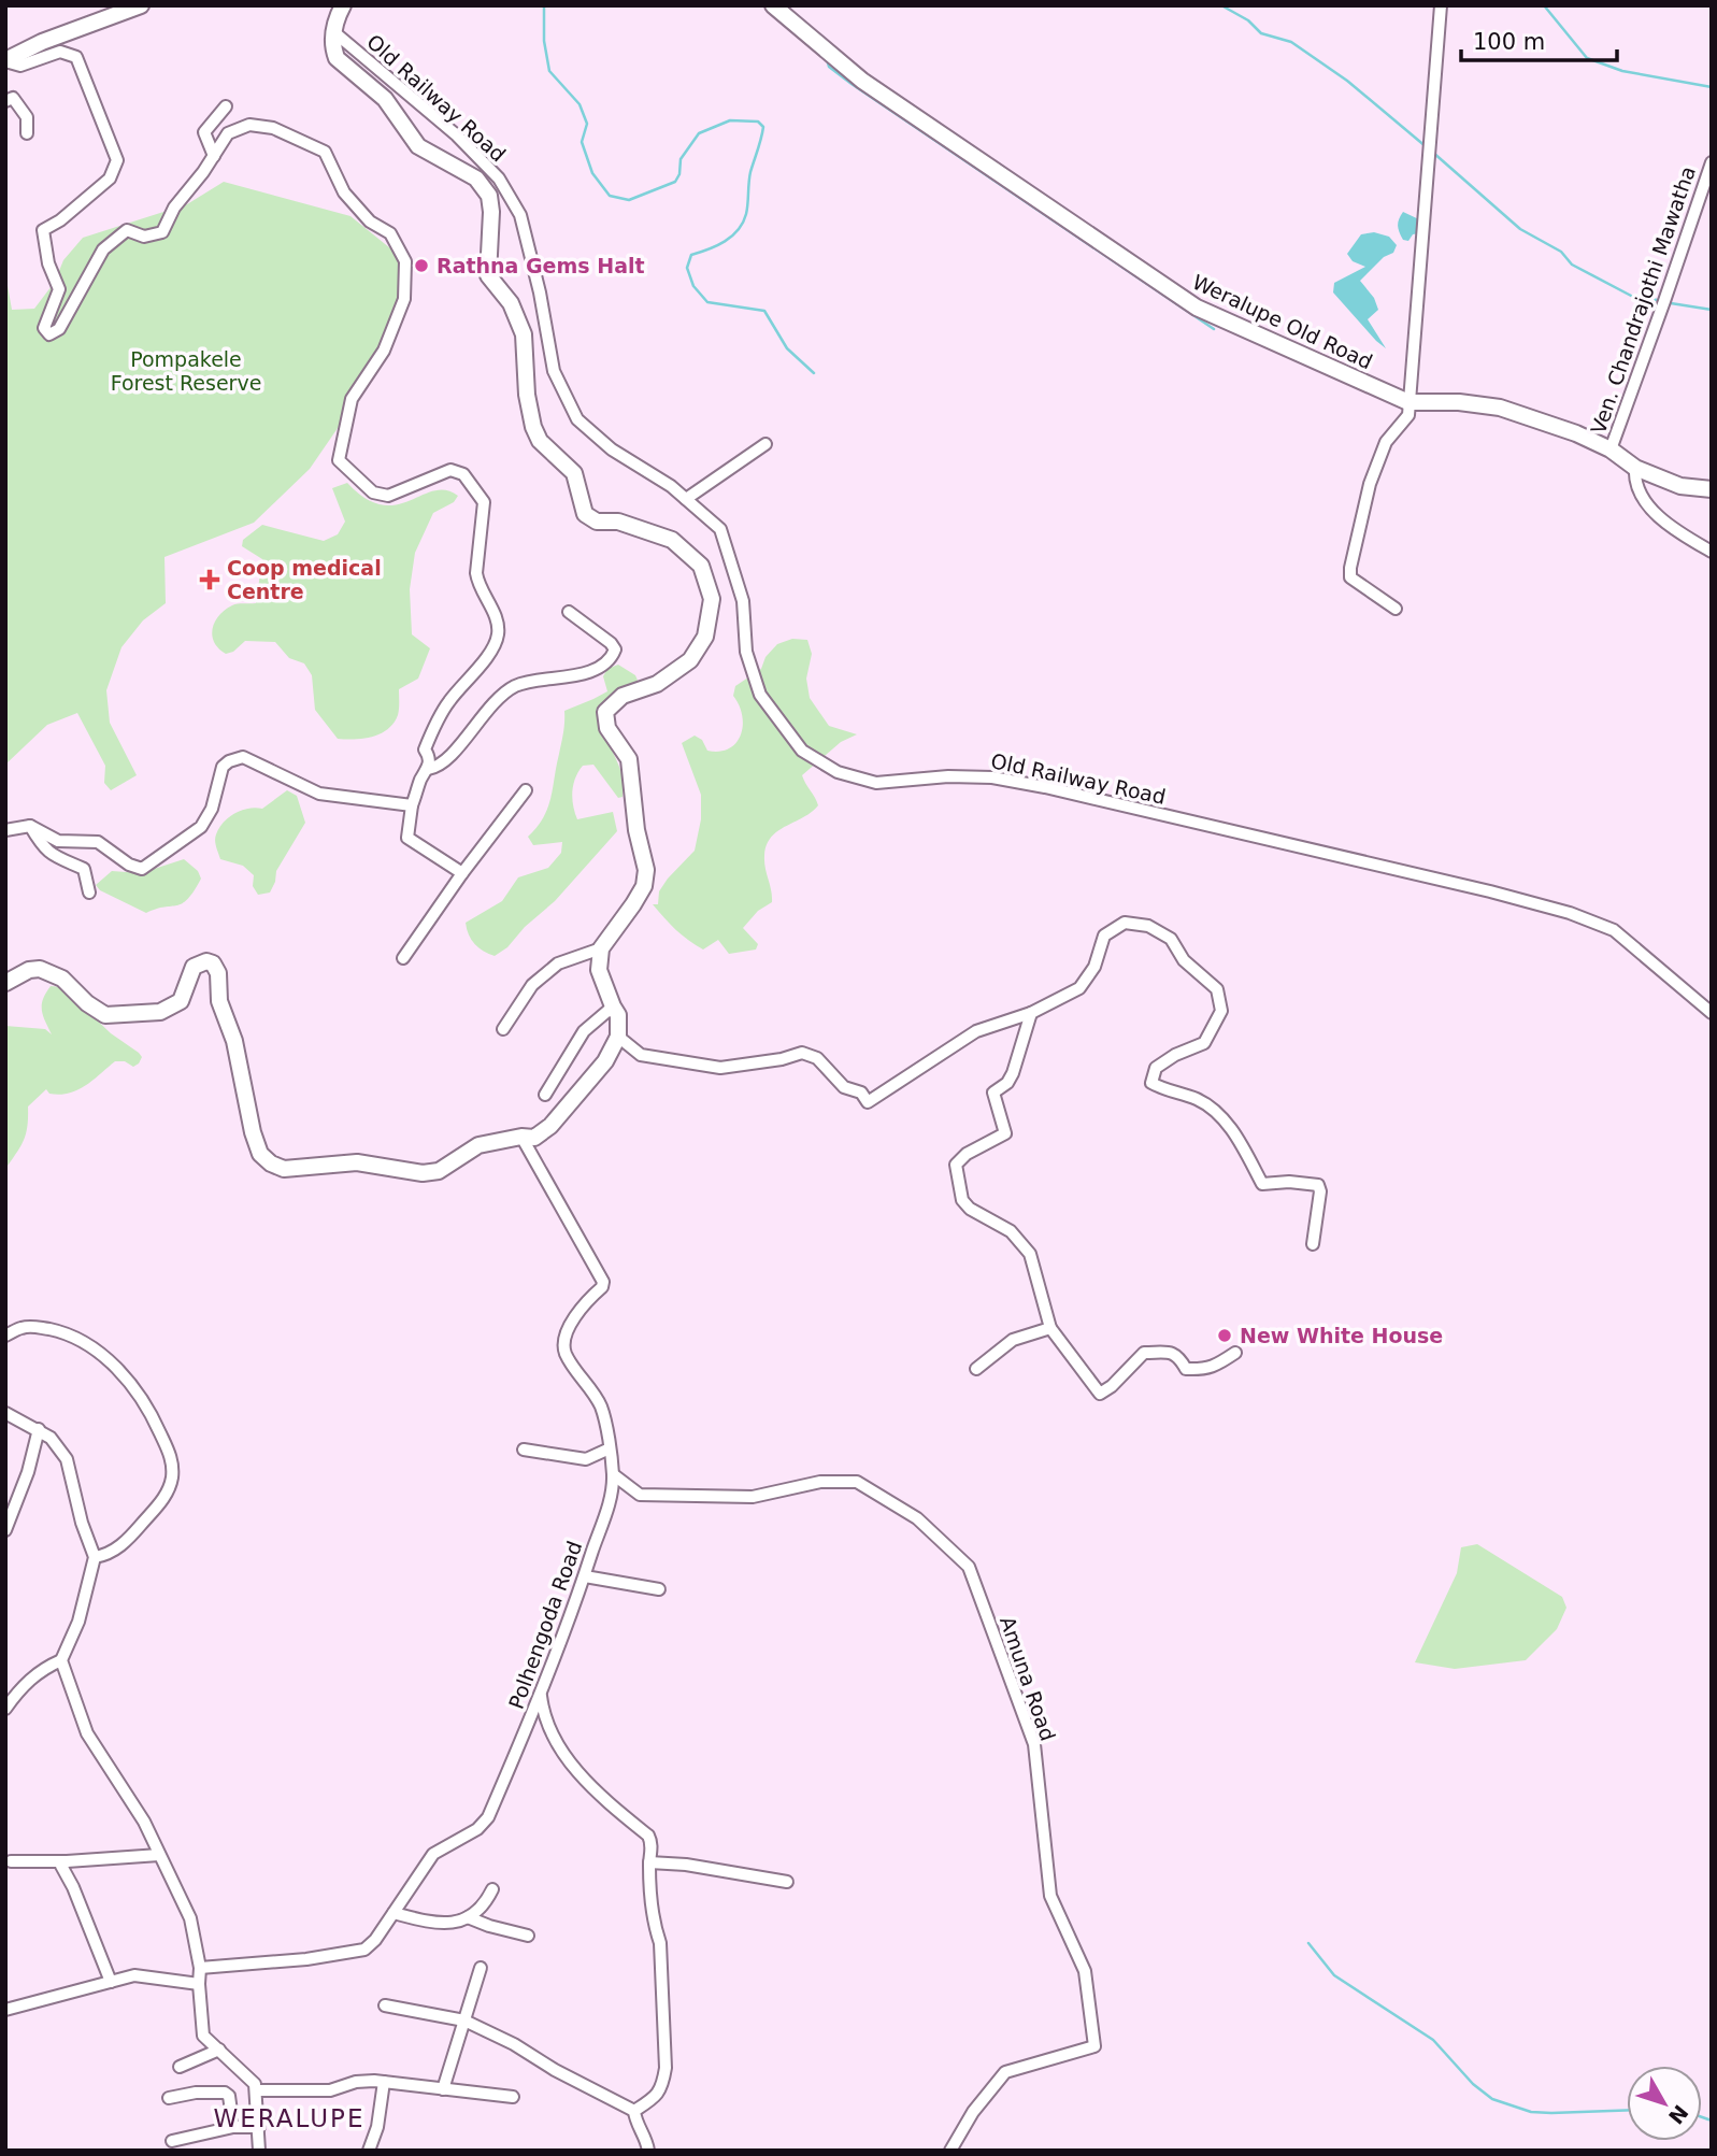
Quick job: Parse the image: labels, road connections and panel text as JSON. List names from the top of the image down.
{
  "streets": {
    "street": [
      "Old Railway Road",
      "Ven. Chandrajothi Mawatha",
      "Weralupe Old Road",
      "Polhengoda Road",
      "Amuna Road"
    ]
  },
  "crossings": [
    ["Ven. Chandrajothi Mawatha", "Weralupe Old Road"],
    ["Polhengoda Road", "Amuna Road"]
  ],
  "districts": ["WERALUPE"],
  "parks": ["Pompakele Forest Reserve"],
  "places": {
    "other": ["Rathna Gems Halt", "New White House"],
    "health": ["Coop medical Centre"]
  },
  "scale_bar": "100 m",
  "north": "bottom right"
}
